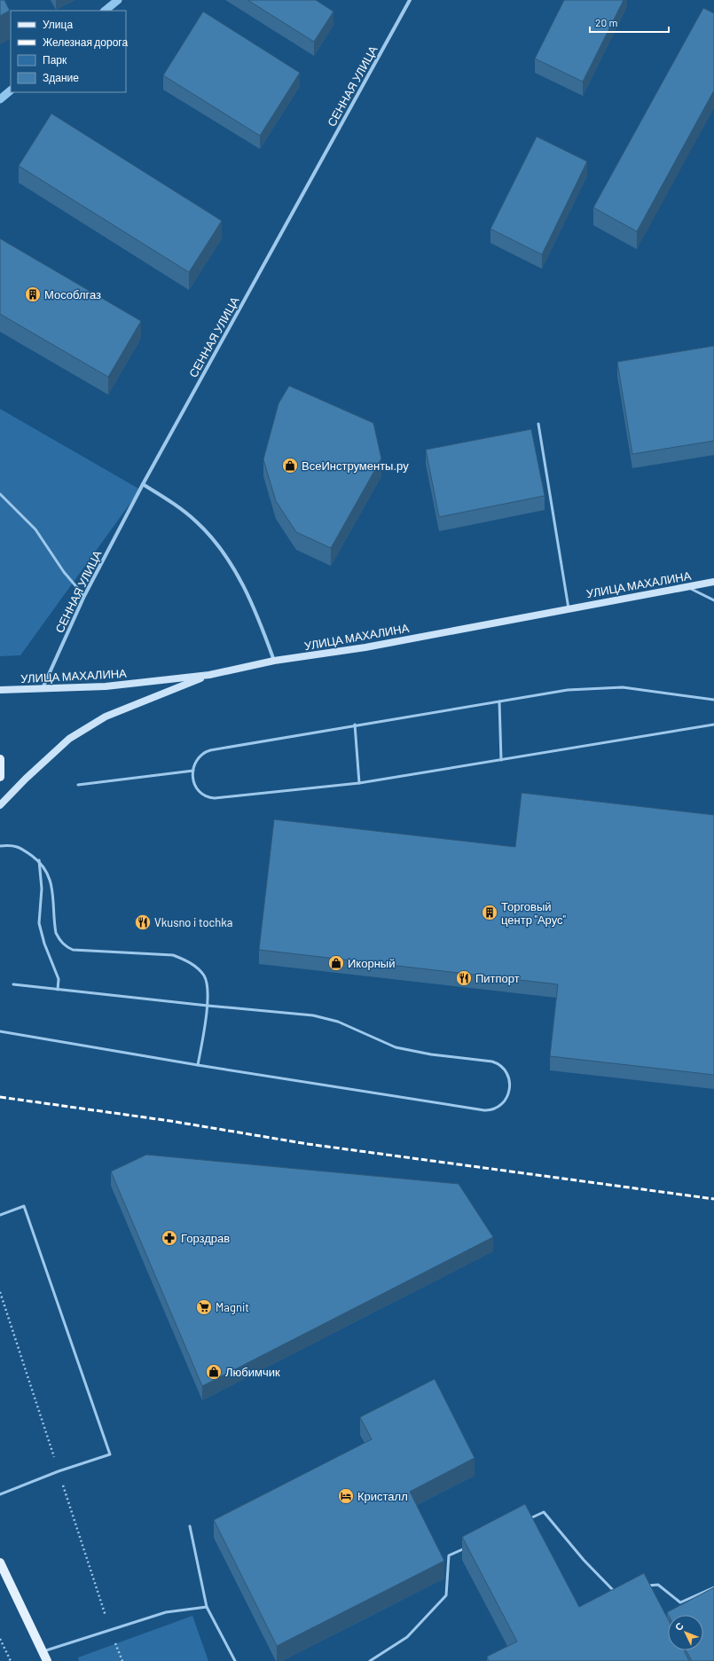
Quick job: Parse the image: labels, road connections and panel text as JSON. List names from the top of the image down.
{
  "streets": {
    "street": ["СЕННАЯ УЛИЦА", "УЛИЦА МАХАЛИНА"]
  },
  "crossings": [
    ["СЕННАЯ УЛИЦА", "УЛИЦА МАХАЛИНА"]
  ],
  "places": {
    "building": ["Мособлгаз", "Торговый центр \"Арус\""],
    "shop": ["ВсеИнструменты.ру", "Икорный", "Любимчик"],
    "restaurant": ["Vkusno i tochka", "Питпорт"],
    "pharmacy": ["Горздрав"],
    "supermarket": ["Magnit"],
    "hotel": ["Кристалл"]
  },
  "legend": [
    "Улица",
    "Железная дорога",
    "Парк",
    "Здание"
  ],
  "scale_bar": "20 m",
  "north": "top left"
}
